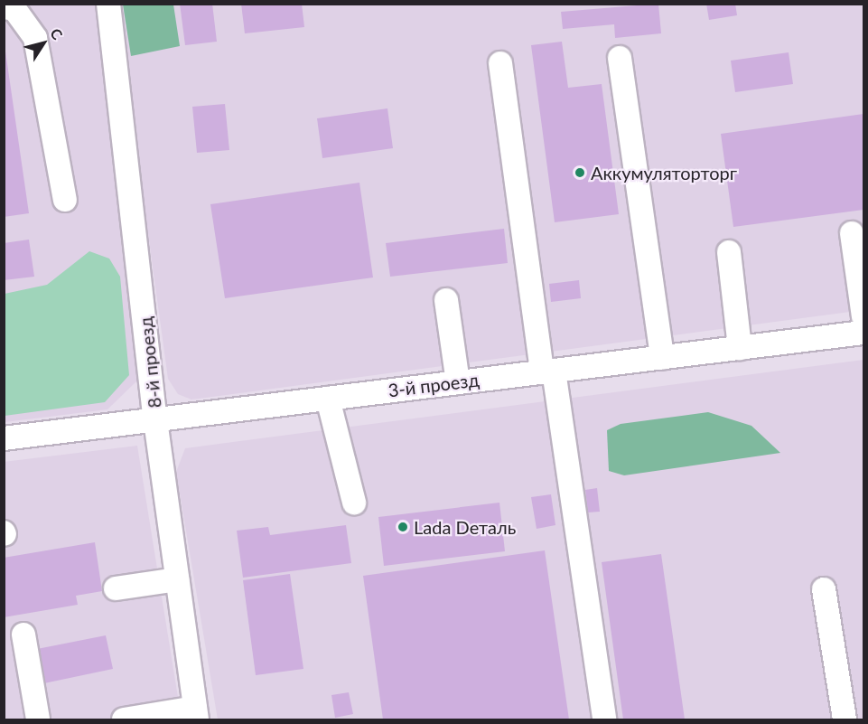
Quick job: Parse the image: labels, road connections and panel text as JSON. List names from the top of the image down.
{
  "streets": {
    "street": ["8-й проезд", "3-й проезд"]
  },
  "crossings": [
    ["8-й проезд", "3-й проезд"]
  ],
  "places": ["Аккумуляторторг", "Lada Dеталь"],
  "north": "top right"
}
